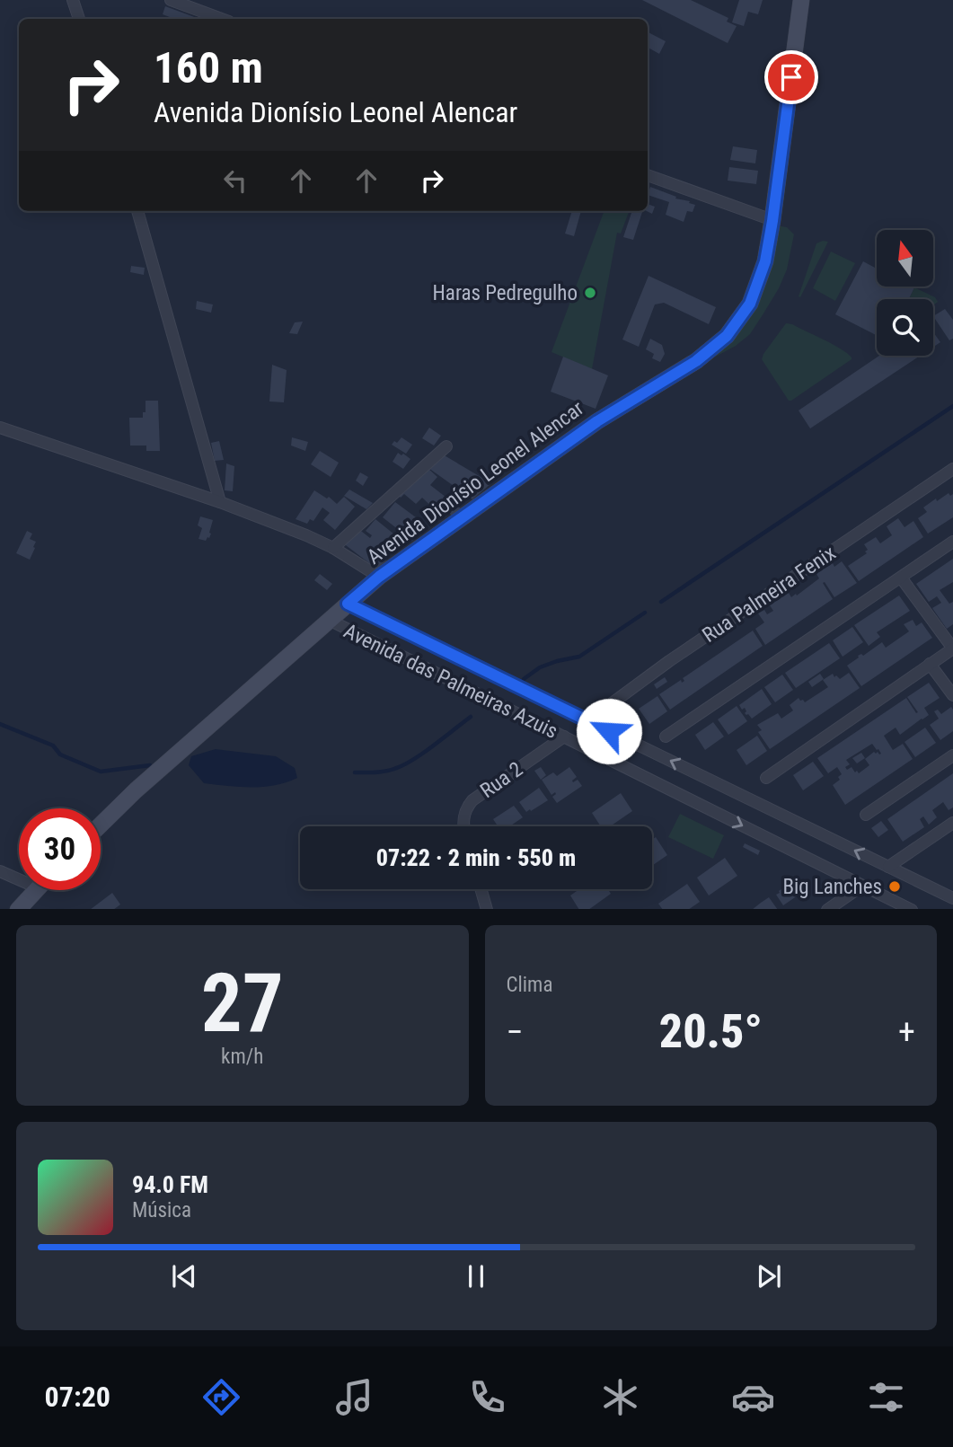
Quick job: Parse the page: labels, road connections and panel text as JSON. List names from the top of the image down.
{
  "streets": {
    "street": [
      "Avenida Dionísio Leonel Alencar",
      "Rua Palmeira Fenix",
      "Avenida das Palmeiras Azuis",
      "Rua 2"
    ]
  },
  "crossings": [
    ["Avenida Dionísio Leonel Alencar", "Avenida das Palmeiras Azuis"],
    ["Rua Palmeira Fenix", "Avenida das Palmeiras Azuis"],
    ["Avenida das Palmeiras Azuis", "Rua 2"]
  ],
  "places": ["Haras Pedregulho", "Big Lanches"],
  "north": "top",
  "page": {
    "turn": ["160 m", "Avenida Dionísio Leonel Alencar"],
    "limit": "30",
    "trip": "07:22 · 2 min · 550 m",
    "tile": [
      ["27", "km/h"],
      "Clima"
    ],
    "heat": ["−", "20.5°", "+"],
    "song": ["94.0 FM", "Música"],
    "tabs": "07:20"
  }
}
